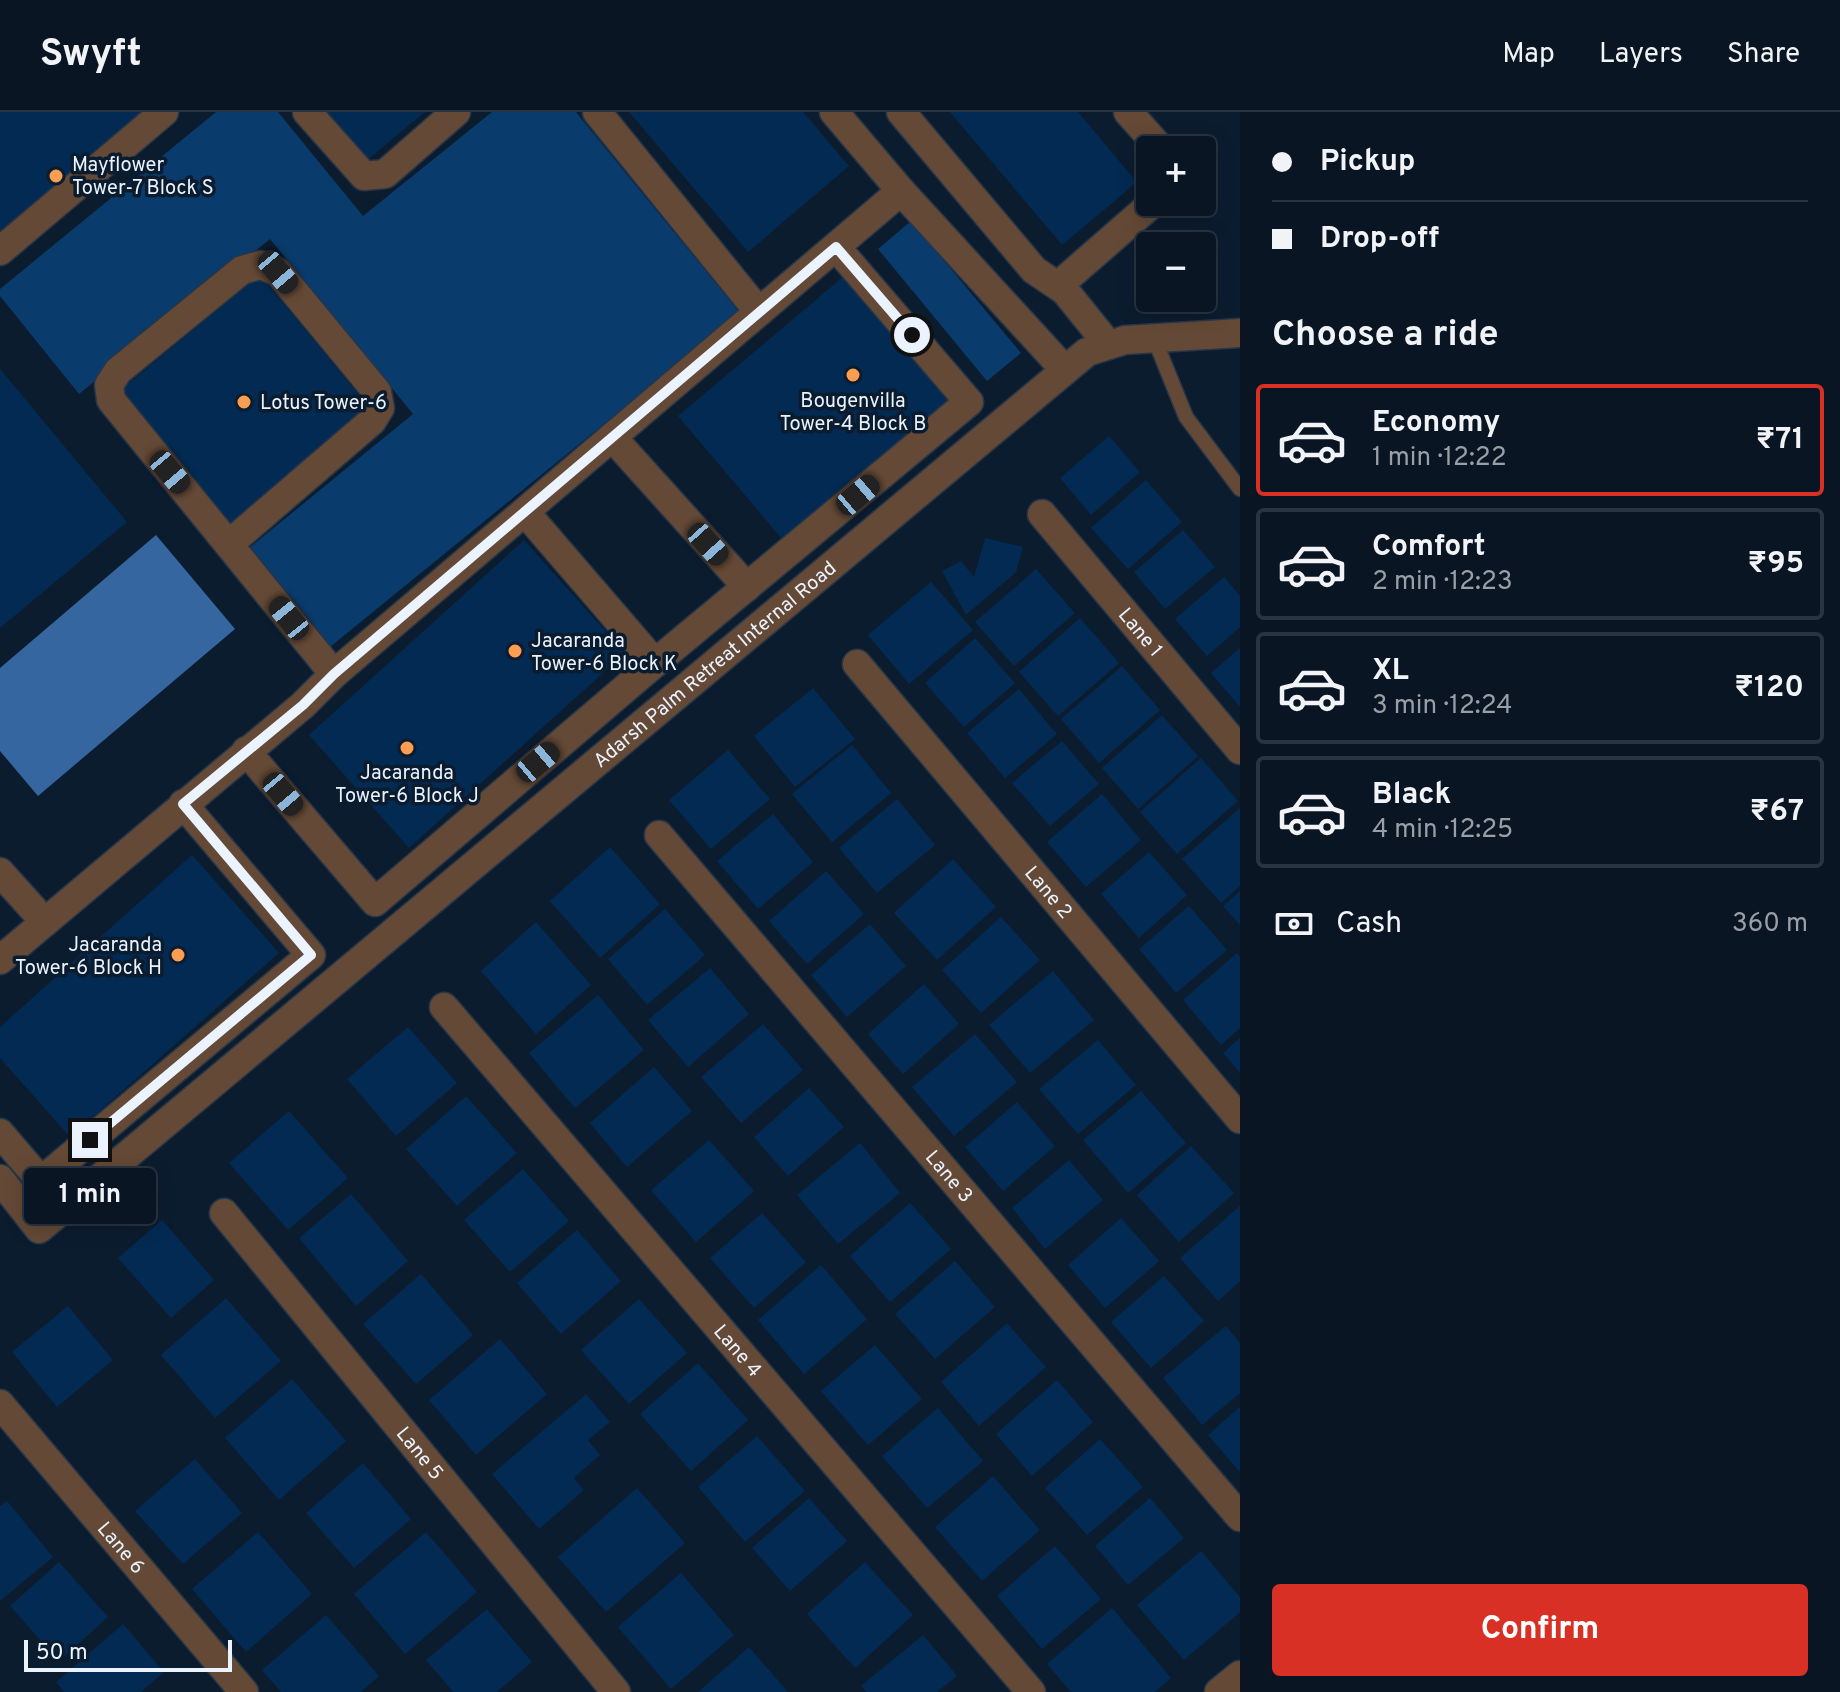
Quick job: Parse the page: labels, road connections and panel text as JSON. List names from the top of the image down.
{
  "streets": {
    "street": [
      "Lane 1",
      "Adarsh Palm Retreat Internal Road",
      "Lane 2",
      "Lane 3",
      "Lane 4",
      "Lane 5",
      "Lane 6"
    ]
  },
  "places": [
    "Mayflower Tower-7 Block S",
    "Bougenvilla Tower-4 Block B",
    "Lotus Tower-6",
    "Jacaranda Tower-6 Block K",
    "Jacaranda Tower-6 Block J",
    "Jacaranda Tower-6 Block H"
  ],
  "scale_bar": "50 m",
  "page": {
    "header": "Swyft",
    "nav": ["Map", "Layers", "Share"],
    "banner": ["Pickup", "Drop-off"],
    "map_buttons": ["+", "−"],
    "heading": "Choose a ride",
    "list": [
      {
        "name": "Economy",
        "note": "1 min · 12:22",
        "value": "₹71"
      },
      {
        "name": "Comfort",
        "note": "2 min · 12:23",
        "value": "₹95"
      },
      {
        "name": "XL",
        "note": "3 min · 12:24",
        "value": "₹120"
      },
      {
        "name": "Black",
        "note": "4 min · 12:25",
        "value": "₹67"
      }
    ],
    "pay": ["Cash", "360 m"],
    "bubble": "1 min",
    "buttons": "Confirm",
    "scale": "50 m"
  }
}
